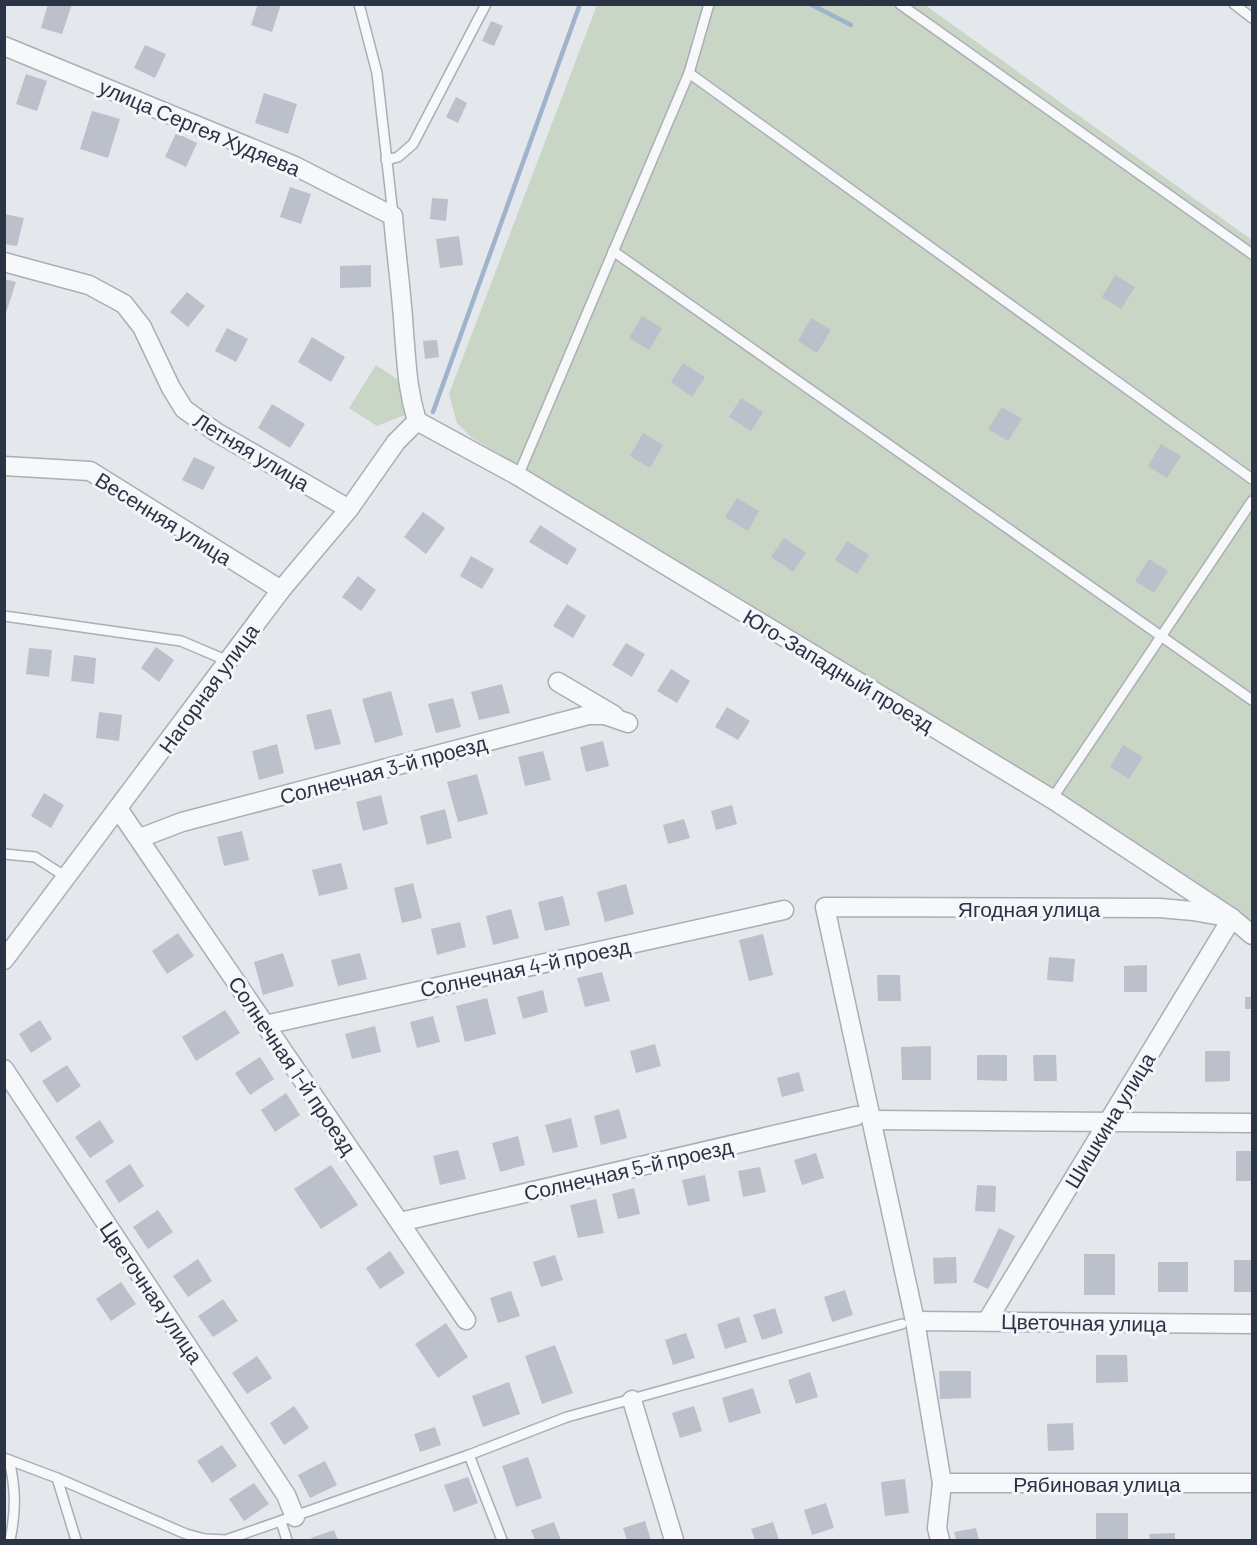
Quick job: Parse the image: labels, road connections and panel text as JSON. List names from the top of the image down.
{
  "streets": {
    "street": [
      "улица Сергея Худяева",
      "Летняя улица",
      "Весенняя улица",
      "Юго-Западный проезд",
      "Нагорная улица",
      "Солнечная 3-й проезд",
      "Ягодная улица",
      "Солнечная 4-й проезд",
      "Солнечная 1-й проезд",
      "Шишкина улица",
      "Солнечная 5-й проезд",
      "Цветочная улица",
      "Рябиновая улица"
    ]
  },
  "crossings": [
    ["Летняя улица", "Нагорная улица"],
    ["Весенняя улица", "Нагорная улица"],
    ["Юго-Западный проезд", "Нагорная улица"],
    ["Юго-Западный проезд", "Ягодная улица"],
    ["Юго-Западный проезд", "Шишкина улица"],
    ["Нагорная улица", "Солнечная 1-й проезд"],
    ["Солнечная 3-й проезд", "Солнечная 1-й проезд"],
    ["Ягодная улица", "Шишкина улица"],
    ["Ягодная улица", "Солнечная 5-й проезд"],
    ["Солнечная 4-й проезд", "Солнечная 1-й проезд"],
    ["Солнечная 1-й проезд", "Солнечная 5-й проезд"],
    ["Шишкина улица", "Солнечная 5-й проезд"],
    ["Шишкина улица", "Цветочная улица"]
  ]
}
